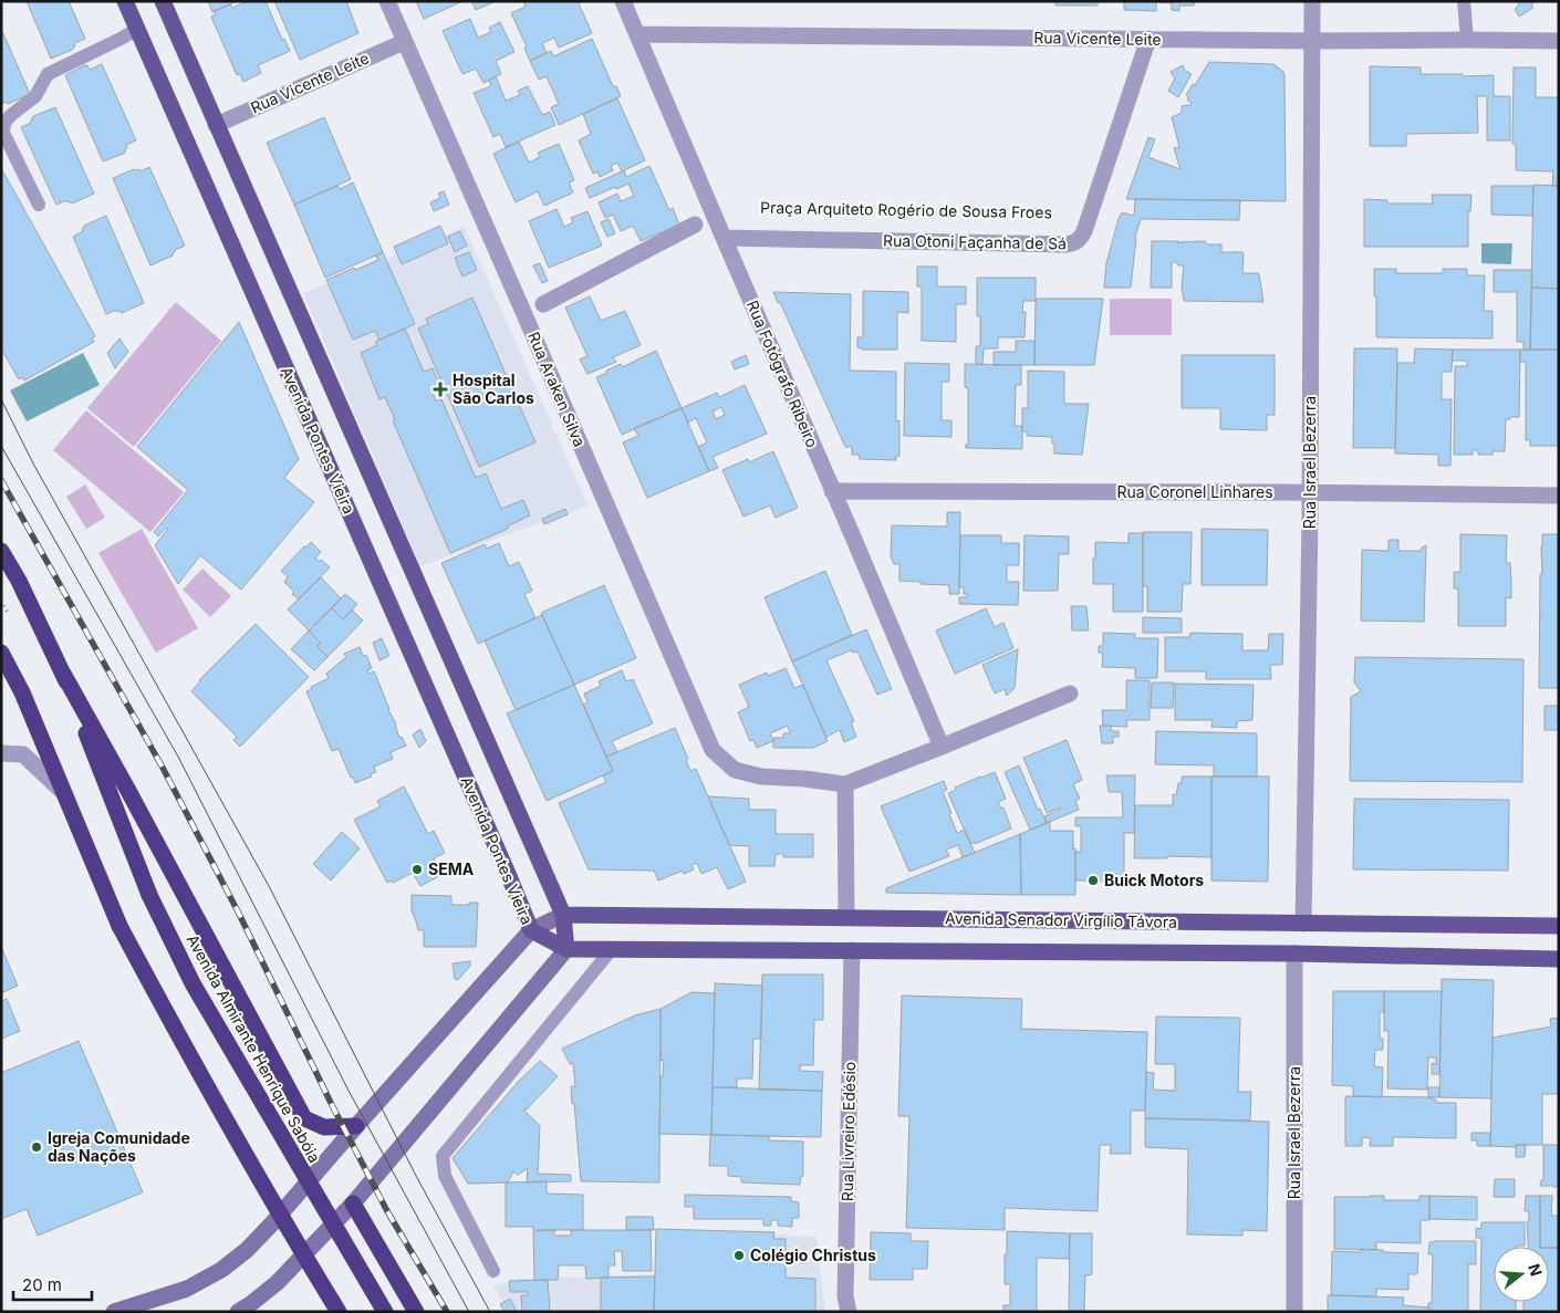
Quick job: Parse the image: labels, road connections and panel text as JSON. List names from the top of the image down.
{
  "streets": {
    "highway": ["Avenida Almirante Henrique Sabóia"],
    "main road": ["Avenida Pontes Vieira", "Avenida Senador Virgílio Távora"],
    "street": [
      "Rua Vicente Leite",
      "Rua Otoni Façanha de Sá",
      "Rua Fotógrafo Ribeiro",
      "Rua Araken Silva",
      "Rua Israel Bezerra",
      "Rua Coronel Linhares",
      "Rua Livreiro Edésio"
    ]
  },
  "crossings": [
    ["Rua Vicente Leite", "Rua Otoni Façanha de Sá"],
    ["Rua Vicente Leite", "Rua Fotógrafo Ribeiro"],
    ["Rua Vicente Leite", "Rua Araken Silva"],
    ["Rua Vicente Leite", "Rua Israel Bezerra"],
    ["Rua Otoni Façanha de Sá", "Rua Fotógrafo Ribeiro"],
    ["Rua Fotógrafo Ribeiro", "Rua Coronel Linhares"],
    ["Avenida Pontes Vieira", "Avenida Senador Virgílio Távora"],
    ["Rua Israel Bezerra", "Rua Coronel Linhares"],
    ["Rua Israel Bezerra", "Avenida Senador Virgílio Távora"],
    ["Avenida Senador Virgílio Távora", "Rua Livreiro Edésio"]
  ],
  "places": {
    "health": ["Hospital São Carlos"],
    "other": [
      "SEMA",
      "Buick Motors",
      "Igreja Comunidade das Nações",
      "Colégio Christus"
    ]
  },
  "scale_bar": "20 m",
  "north": "right"
}
